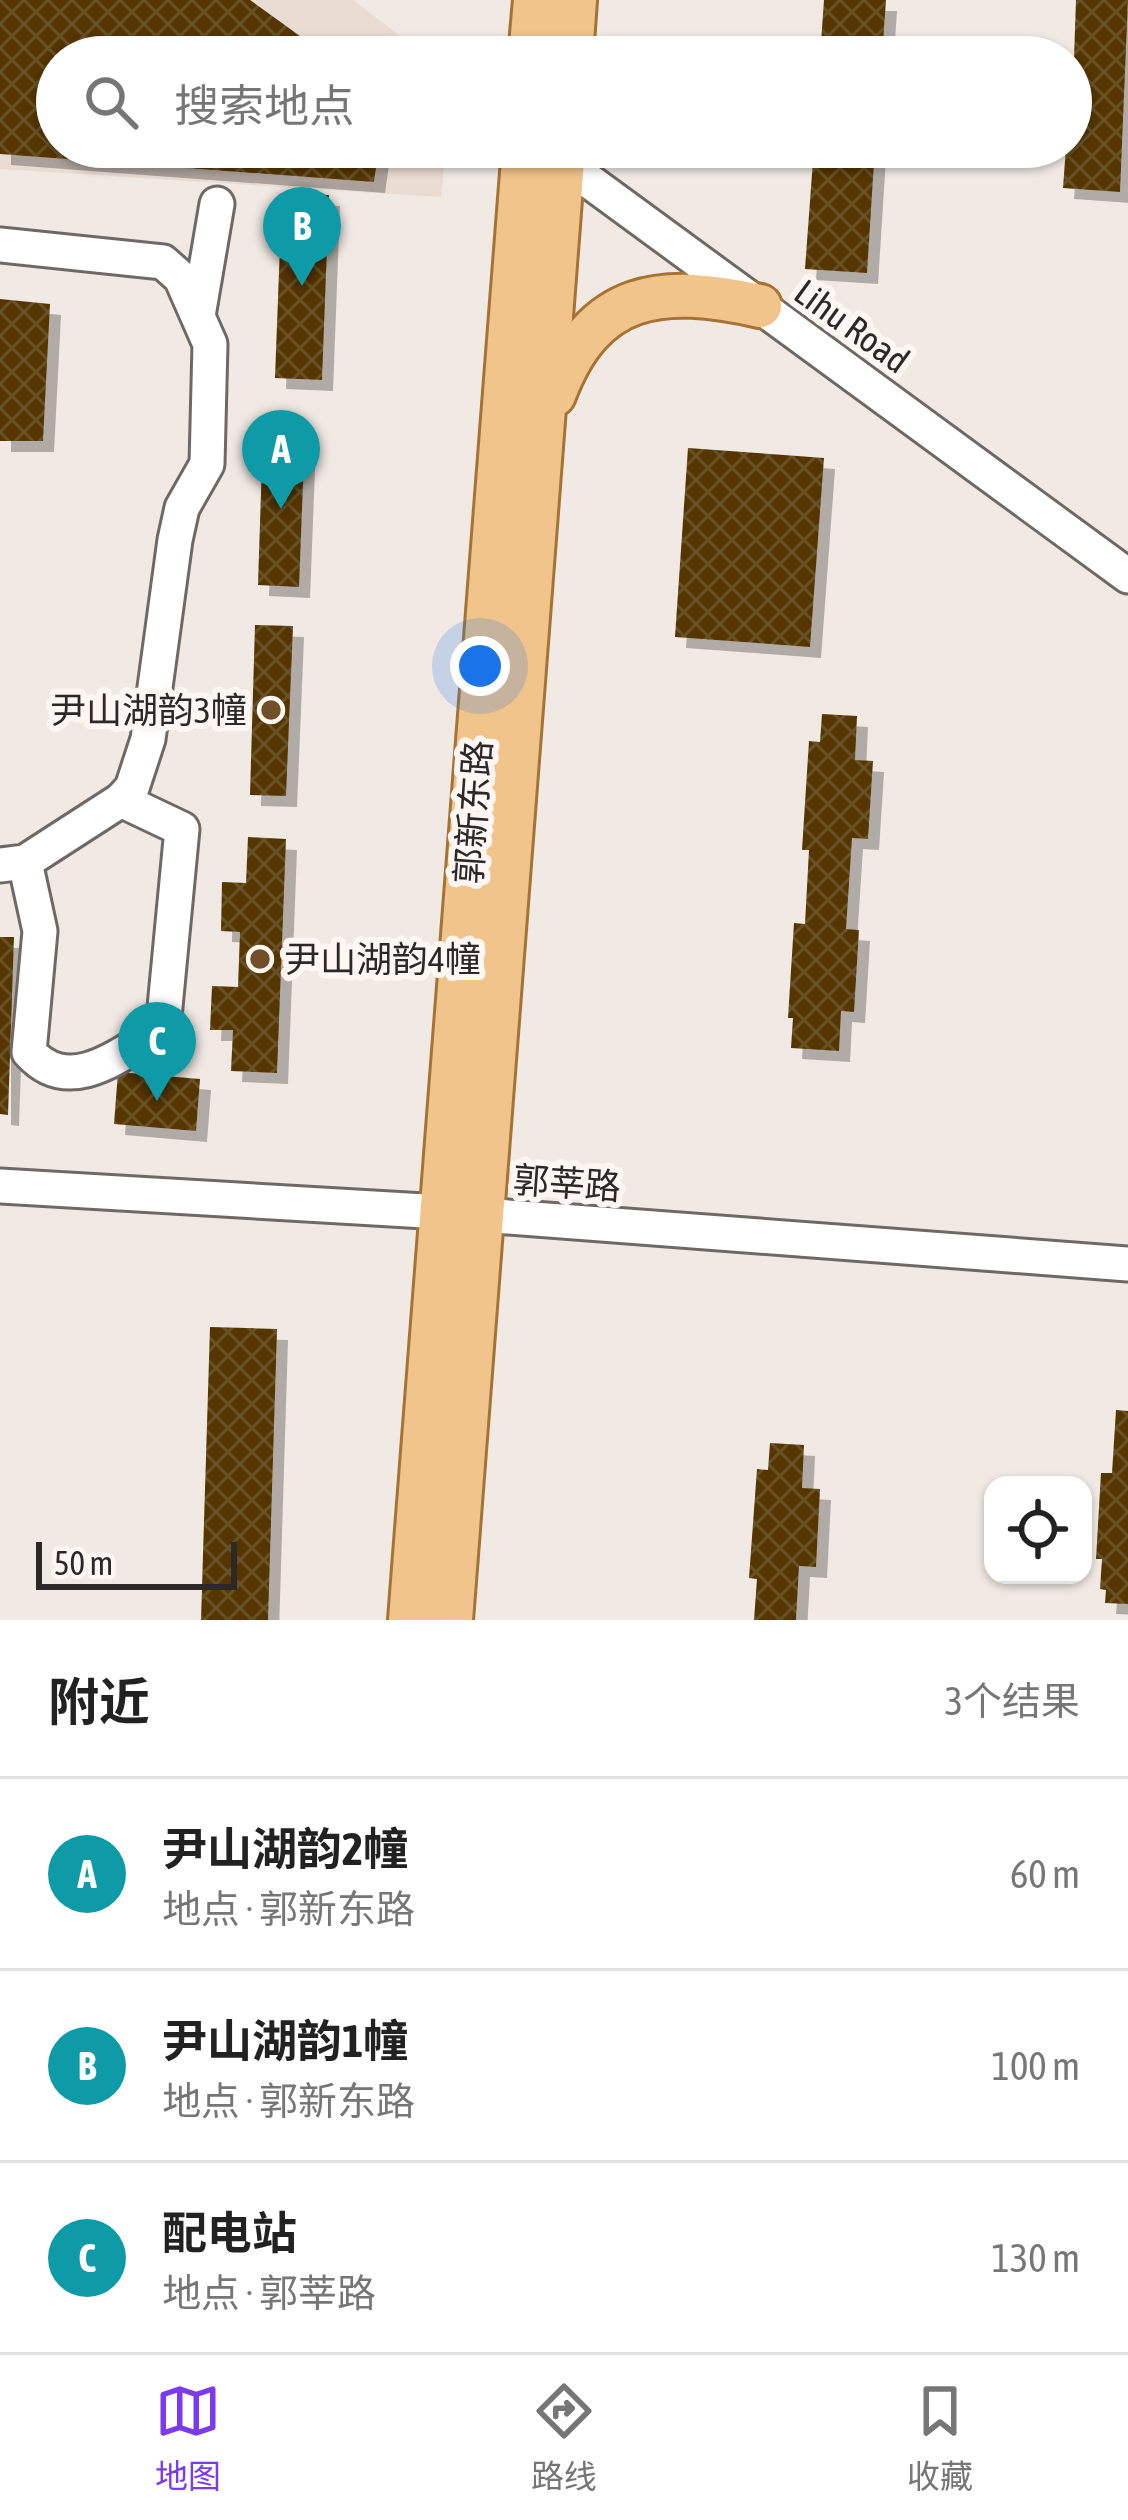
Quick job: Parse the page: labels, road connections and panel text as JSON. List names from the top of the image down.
{
  "streets": {
    "main road": ["郭新东路"],
    "street": ["Lihu Road", "郭莘路"]
  },
  "crossings": [
    ["郭新东路", "郭莘路"]
  ],
  "places": ["尹山湖韵3幢", "尹山湖韵4幢"],
  "scale_bar": "50 m",
  "page": {
    "search": "搜索地点",
    "pins": ["B", "A", "C"],
    "scale": "50 m",
    "heading": ["附近", "3个结果"],
    "list": [
      {
        "mark": "A",
        "name": "尹山湖韵2幢",
        "note": "地点 · 郭新东路",
        "value": "60 m"
      },
      {
        "mark": "B",
        "name": "尹山湖韵1幢",
        "note": "地点 · 郭新东路",
        "value": "100 m"
      },
      {
        "mark": "C",
        "name": "配电站",
        "note": "地点 · 郭莘路",
        "value": "130 m"
      }
    ],
    "nav": ["地图", "路线", "收藏"]
  }
}
